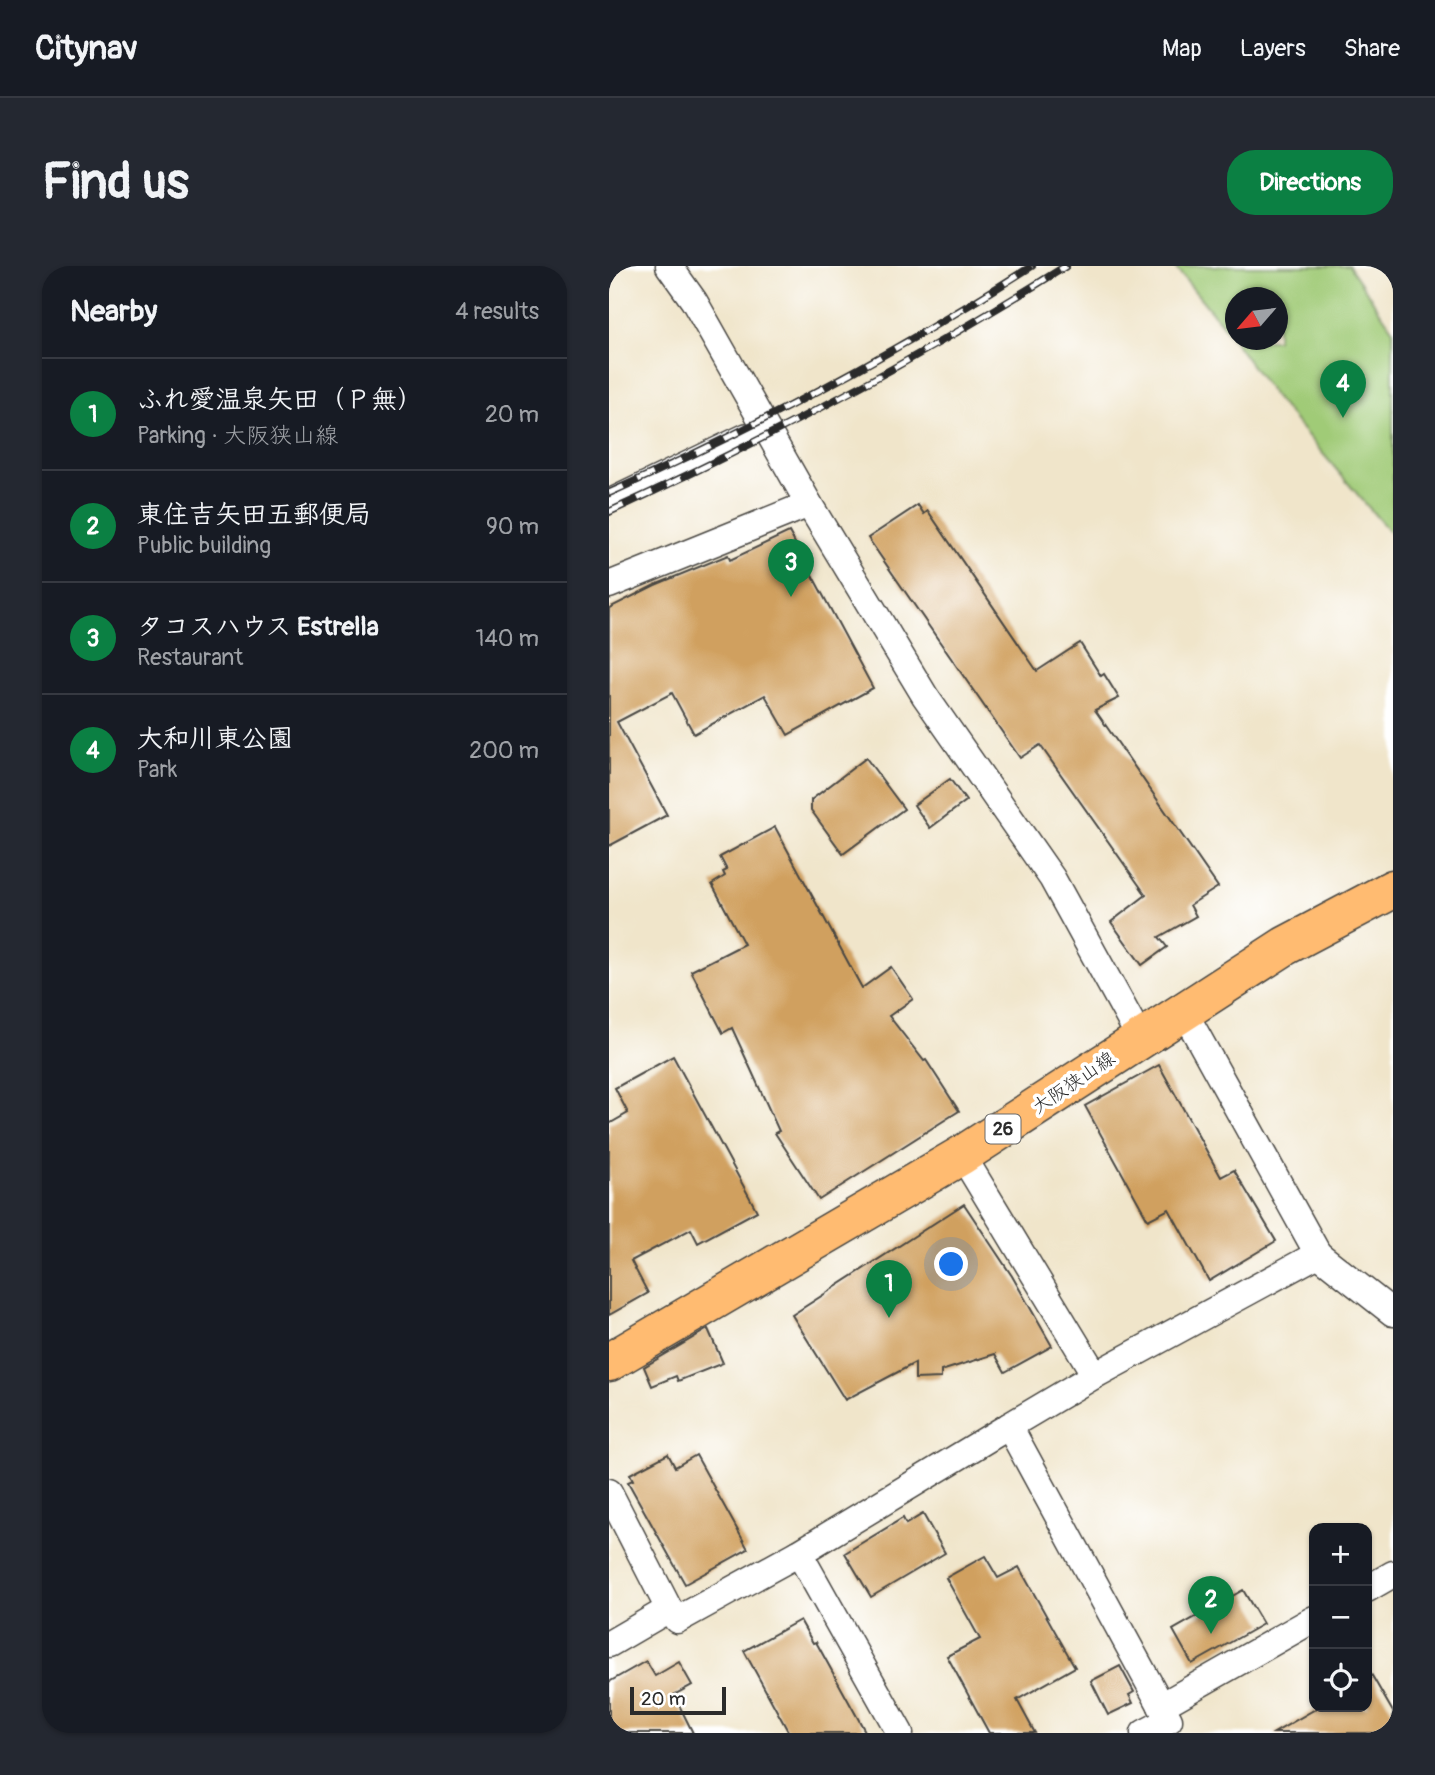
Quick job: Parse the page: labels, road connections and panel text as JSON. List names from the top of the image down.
{
  "streets": {
    "main road": ["大阪狭山線", "26"]
  },
  "scale_bar": "20 m",
  "north": "bottom left",
  "page": {
    "header": "Citynav",
    "nav": ["Map", "Layers", "Share"],
    "buttons": "Directions",
    "title": "Find us",
    "heading": ["Nearby", "4 results"],
    "list": [
      {
        "mark": "1",
        "name": "ふれ愛温泉矢田（Ｐ無）",
        "note": "Parking · 大阪狭山線",
        "value": "20 m"
      },
      {
        "mark": "2",
        "name": "東住吉矢田五郵便局",
        "note": "Public building",
        "value": "90 m"
      },
      {
        "mark": "3",
        "name": "タコスハウス Estrella",
        "note": "Restaurant",
        "value": "140 m"
      },
      {
        "mark": "4",
        "name": "大和川東公園",
        "note": "Park",
        "value": "200 m"
      }
    ],
    "pins": [
      "4",
      "3",
      "1",
      "2"
    ],
    "map_buttons": ["+", "−"],
    "scale": "20 m"
  }
}
